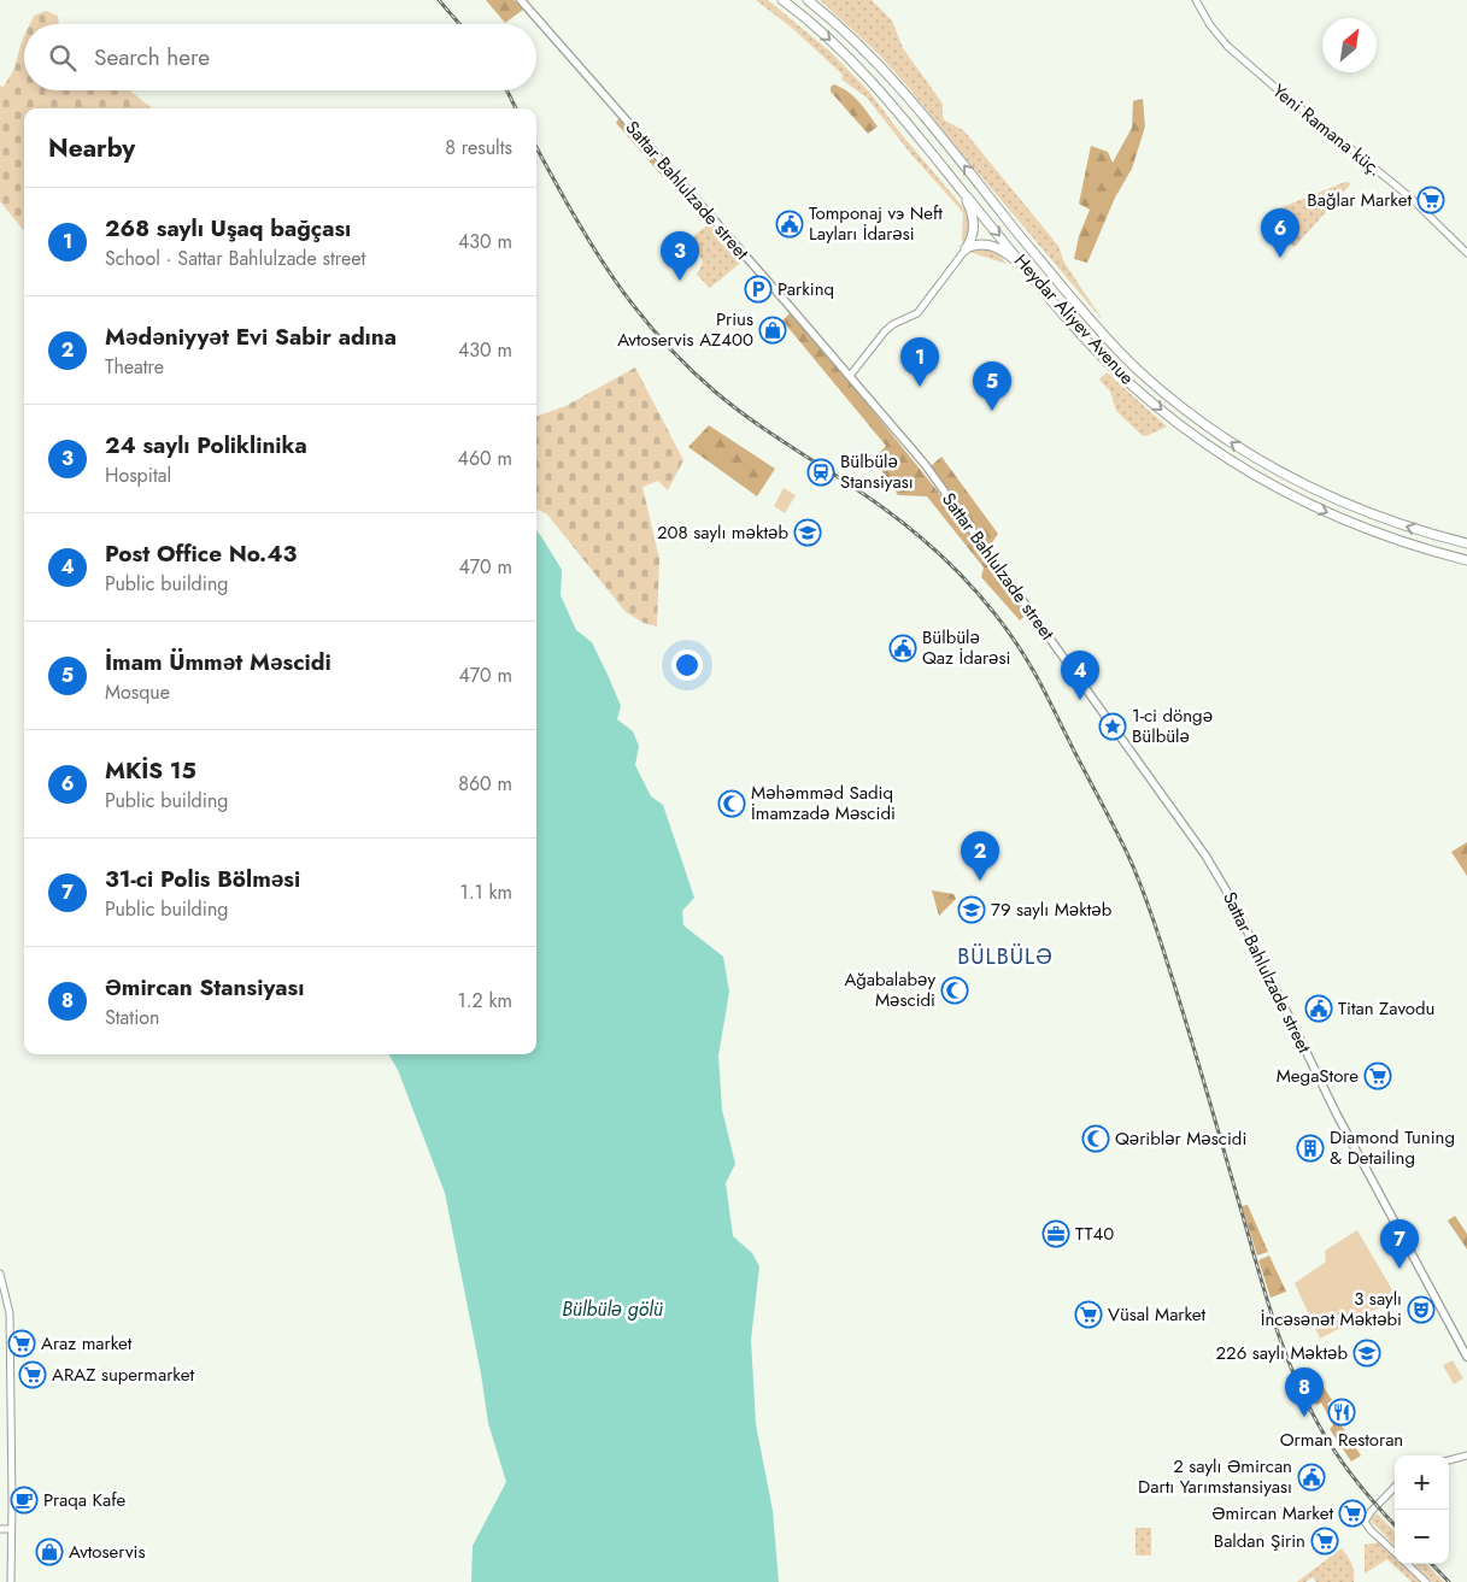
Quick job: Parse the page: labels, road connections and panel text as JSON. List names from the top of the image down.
{
  "streets": {
    "highway": ["Heydar Aliyev Avenue"],
    "main road": ["Sattar Bahlulzade street"],
    "street": ["Yeni Ramana küç."]
  },
  "districts": ["BÜLBÜLƏ"],
  "water": ["Bülbülə gölü"],
  "places": {
    "supermarket": [
      "Bağlar Market",
      "MegaStore",
      "Vüsal Market",
      "Araz market",
      "ARAZ supermarket",
      "Əmircan Market",
      "Baldan Şirin"
    ],
    "public building": [
      "Tomponaj vэ Neft Layları İdarəsi",
      "Bülbülə Qaz İdarəsi",
      "Titan Zavodu",
      "2 saylı Əmircan Dartı Yarımstansiyası"
    ],
    "parking": ["Parkinq"],
    "shop": ["Prius Avtoservis AZ400", "Avtoservis"],
    "station": ["Bülbülə Stansiyası"],
    "school or university": ["208 saylı məktəb", "79 saylı Məktəb", "226 saylı Məktəb"],
    "place": ["1-ci döngə Bülbülə"],
    "mosque": ["Məhəmməd Sadiq İmamzadə Məscidi", "Ağabalabəy Məscidi", "Qəriblər Məscidi"],
    "building": ["Diamond Tuning & Detailing"],
    "office": ["TT40"],
    "theatre": ["3 saylı İncəsənət Məktəbi"],
    "restaurant": ["Orman Restoran"],
    "cafe": ["Praqa Kafe"]
  },
  "north": "top right",
  "page": {
    "search": "Search here",
    "heading": ["Nearby", "8 results"],
    "list": [
      {
        "mark": "1",
        "name": "268 saylı Uşaq bağçası",
        "note": "School · Sattar Bahlulzade street",
        "value": "430 m"
      },
      {
        "mark": "2",
        "name": "Mədəniyyət Evi Sabir adına",
        "note": "Theatre",
        "value": "430 m"
      },
      {
        "mark": "3",
        "name": "24 saylı Poliklinika",
        "note": "Hospital",
        "value": "460 m"
      },
      {
        "mark": "4",
        "name": "Post Office No.43",
        "note": "Public building",
        "value": "470 m"
      },
      {
        "mark": "5",
        "name": "İmam Ümmət Məscidi",
        "note": "Mosque",
        "value": "470 m"
      },
      {
        "mark": "6",
        "name": "MKİS 15",
        "note": "Public building",
        "value": "860 m"
      },
      {
        "mark": "7",
        "name": "31-ci Polis Bölməsi",
        "note": "Public building",
        "value": "1.1 km"
      },
      {
        "mark": "8",
        "name": "Əmircan Stansiyası",
        "note": "Station",
        "value": "1.2 km"
      }
    ],
    "pins": [
      "6",
      "3",
      "1",
      "5",
      "4",
      "2",
      "7",
      "8"
    ],
    "map_buttons": ["+", "−"]
  }
}
